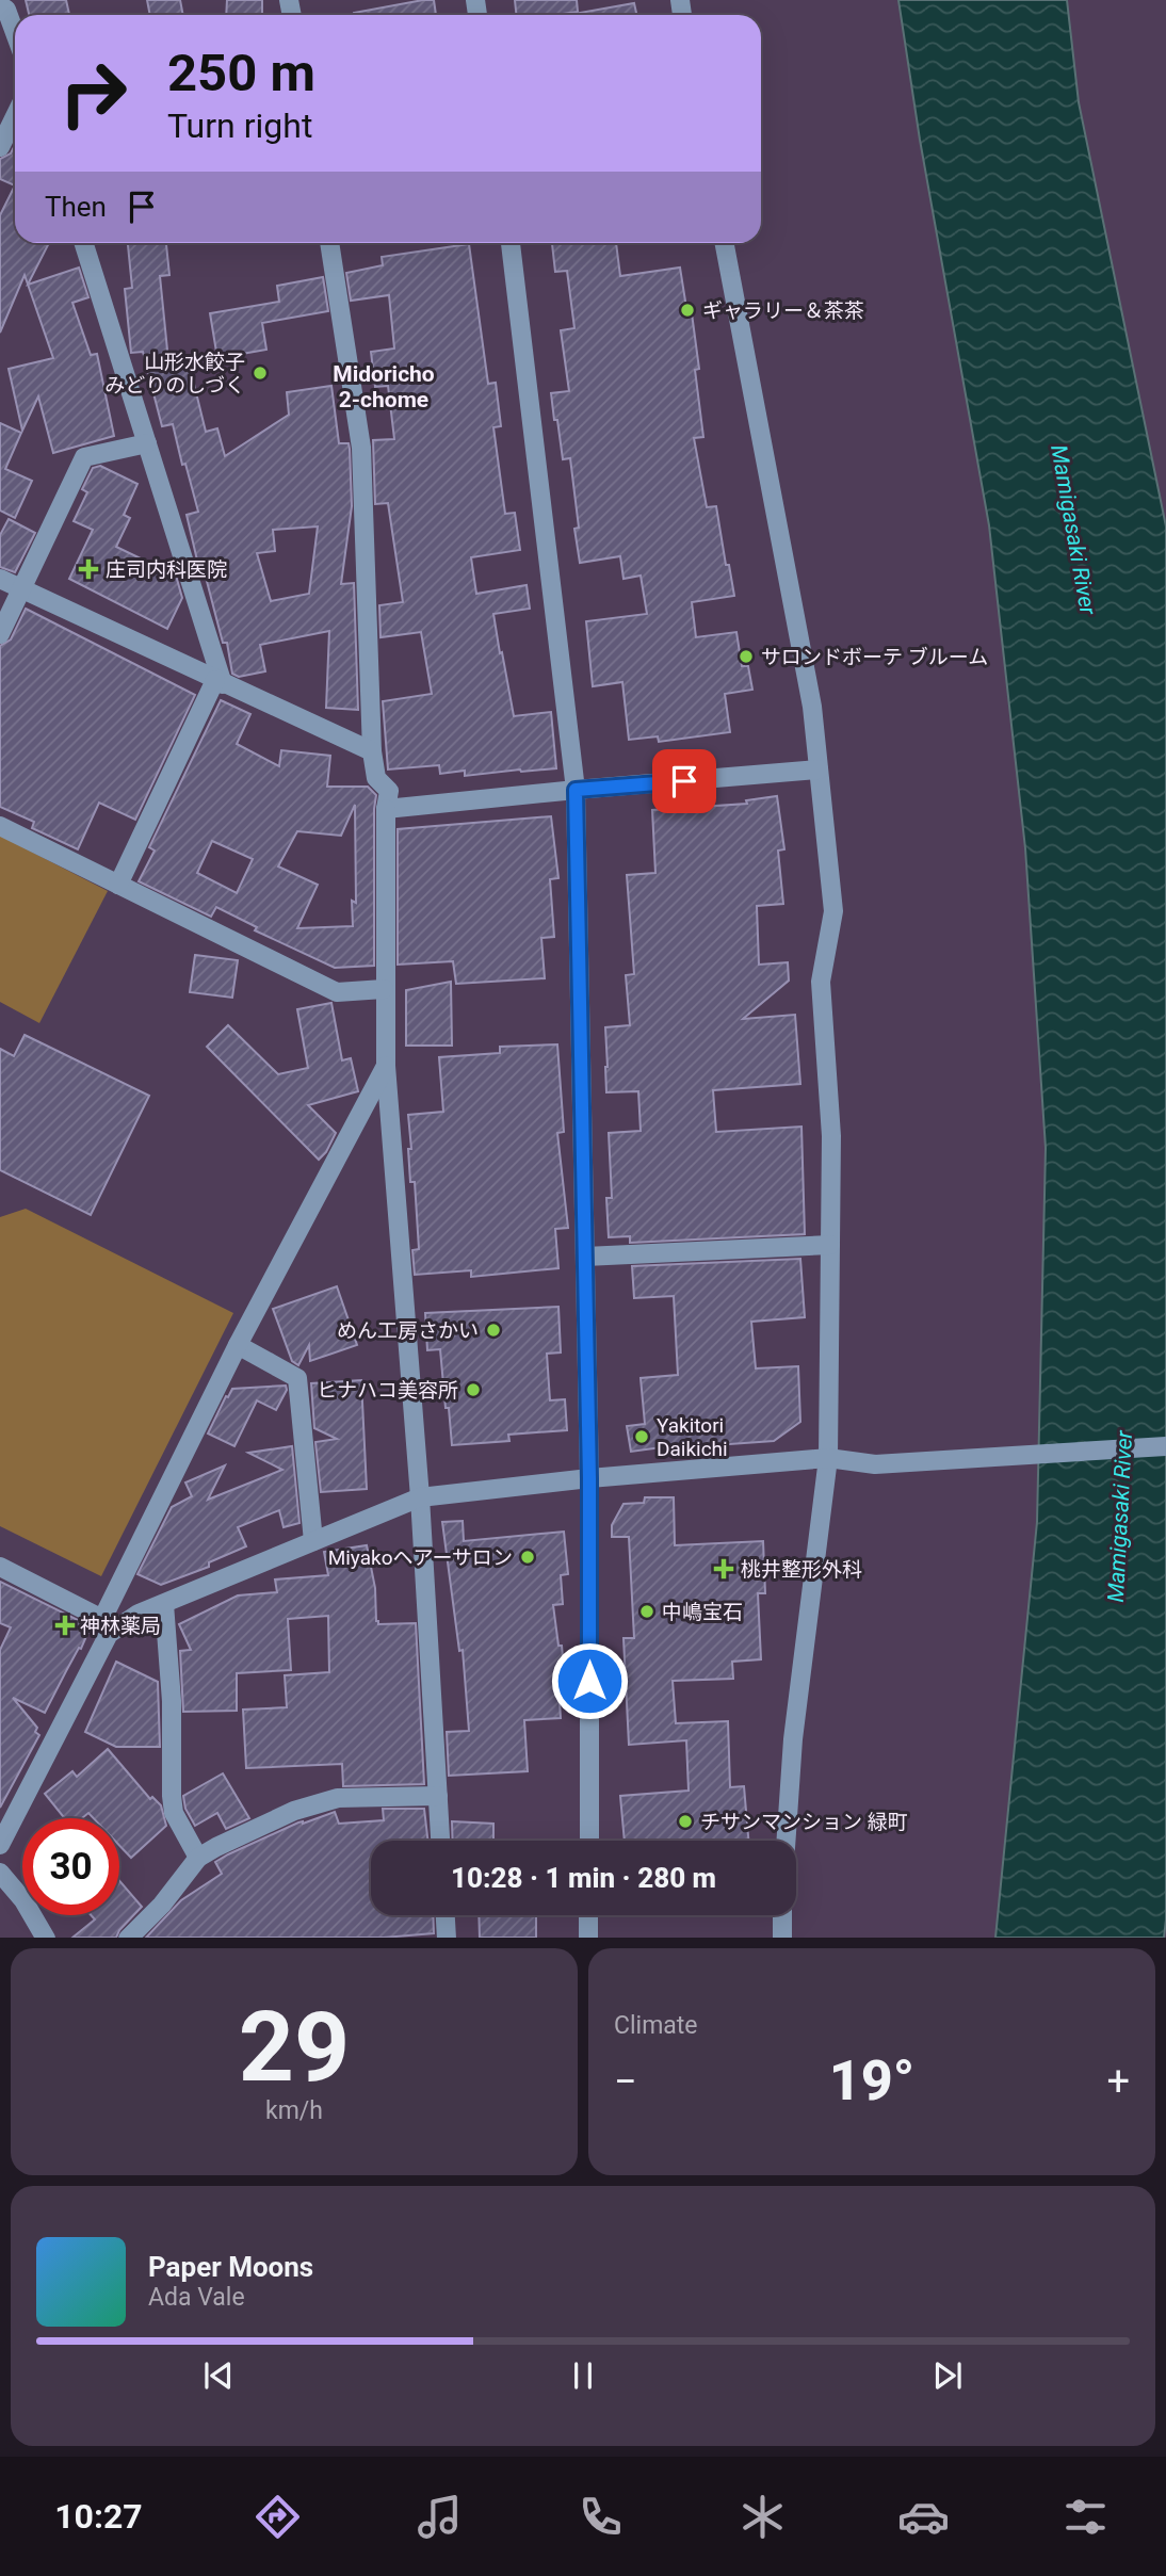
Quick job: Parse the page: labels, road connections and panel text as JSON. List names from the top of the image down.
{
  "districts": ["Midoricho 2-chome"],
  "water": ["Mamigasaki River"],
  "places": {
    "other": [
      "ギャラリー＆茶茶",
      "山形水餃子 みどりのしづく",
      "サロンドボーテ ブルーム",
      "めん工房さかい",
      "ヒナハコ美容所",
      "Yakitori Daikichi",
      "Miyakoヘアーサロン",
      "中嶋宝石",
      "チサンマンション 緑町"
    ],
    "health": ["庄司内科医院", "桃井整形外科", "神林薬局"]
  },
  "page": {
    "turn": ["250 m", "Turn right"],
    "then": "Then",
    "limit": "30",
    "trip": "10:28 · 1 min · 280 m",
    "tile": [
      ["29", "km/h"],
      "Climate"
    ],
    "heat": ["−", "19°", "+"],
    "song": ["Paper Moons", "Ada Vale"],
    "tabs": "10:27"
  }
}
